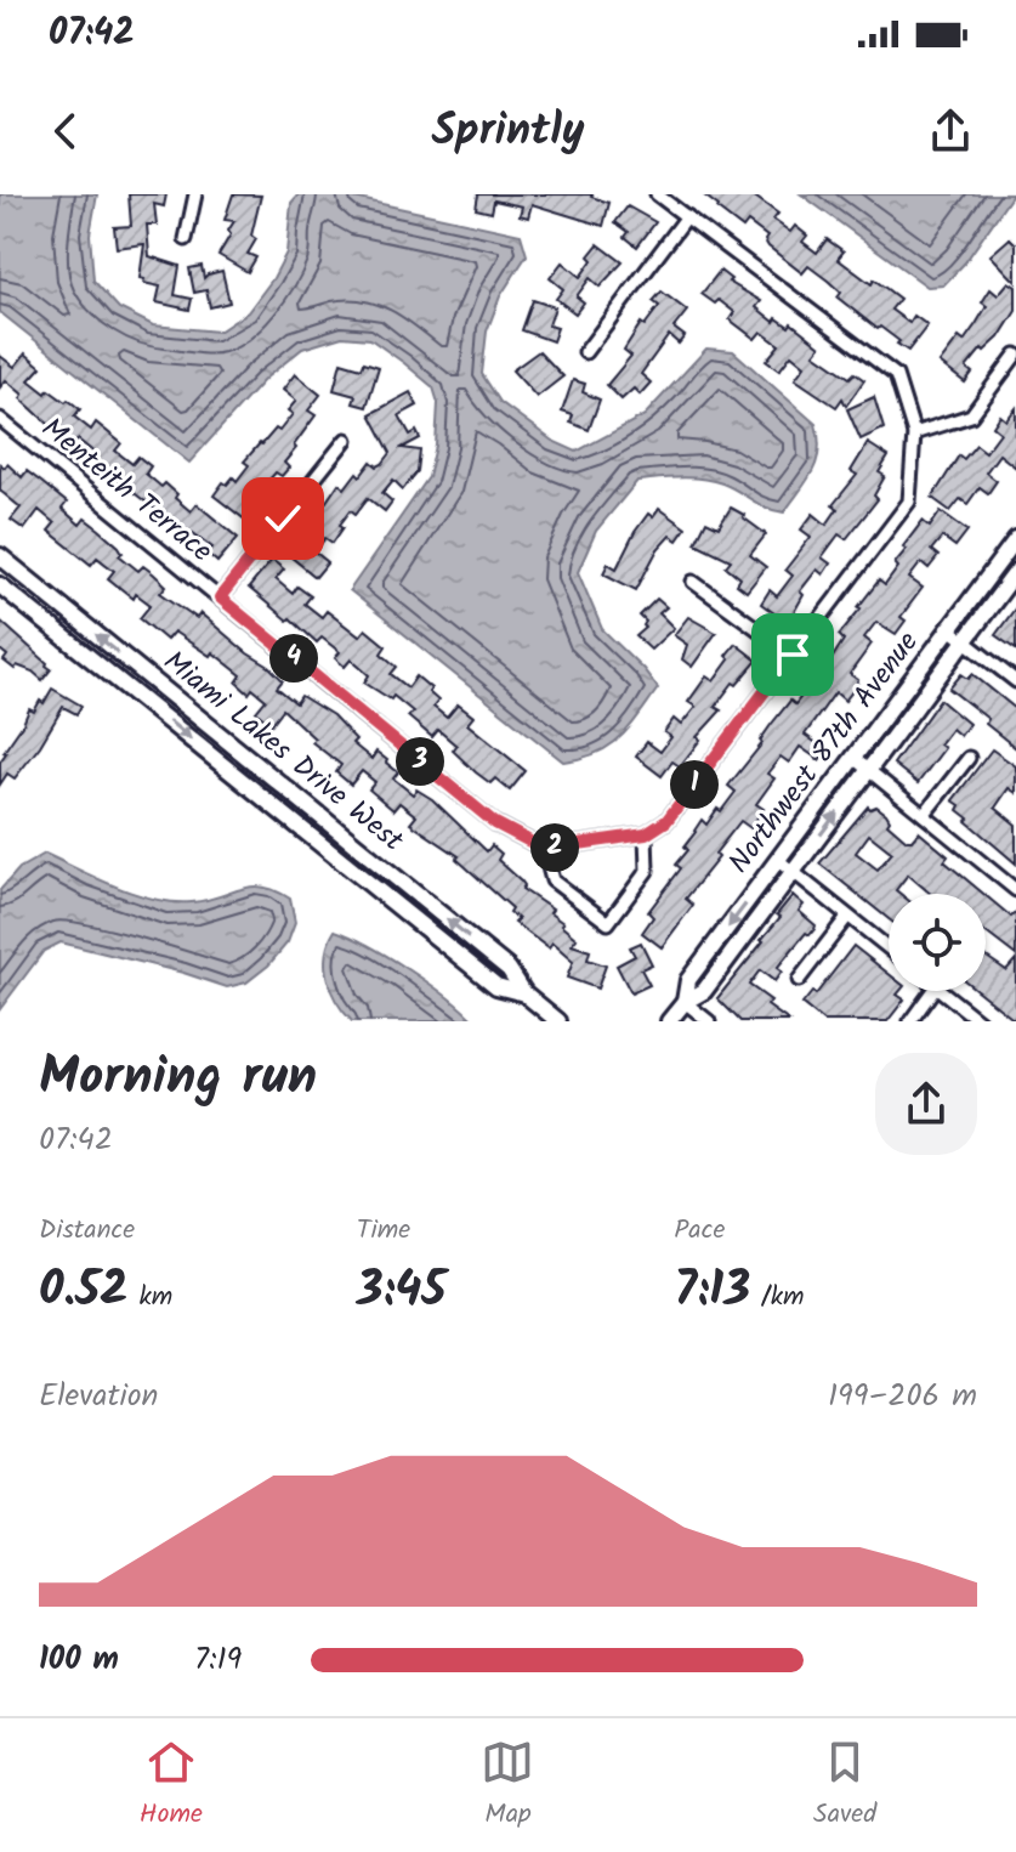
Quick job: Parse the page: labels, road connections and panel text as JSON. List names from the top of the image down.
{
  "streets": {
    "main road": ["Miami Lakes Drive West", "Northwest 87th Avenue"],
    "street": ["Menteith Terrace"]
  },
  "page": {
    "status": "07:42",
    "header": "Sprintly",
    "pins": [
      "4",
      "3",
      "1",
      "2"
    ],
    "heading": ["Morning run", "07:42"],
    "stats": [
      ["Distance", "0.52 km"],
      ["Time", "3:45"],
      ["Pace", "7:13 /km"]
    ],
    "chart": ["Elevation", "199–206 m"],
    "list": [
      {
        "name": "100 m",
        "note": "7:19"
      }
    ],
    "tabs": ["Home", "Map", "Saved"]
  }
}
